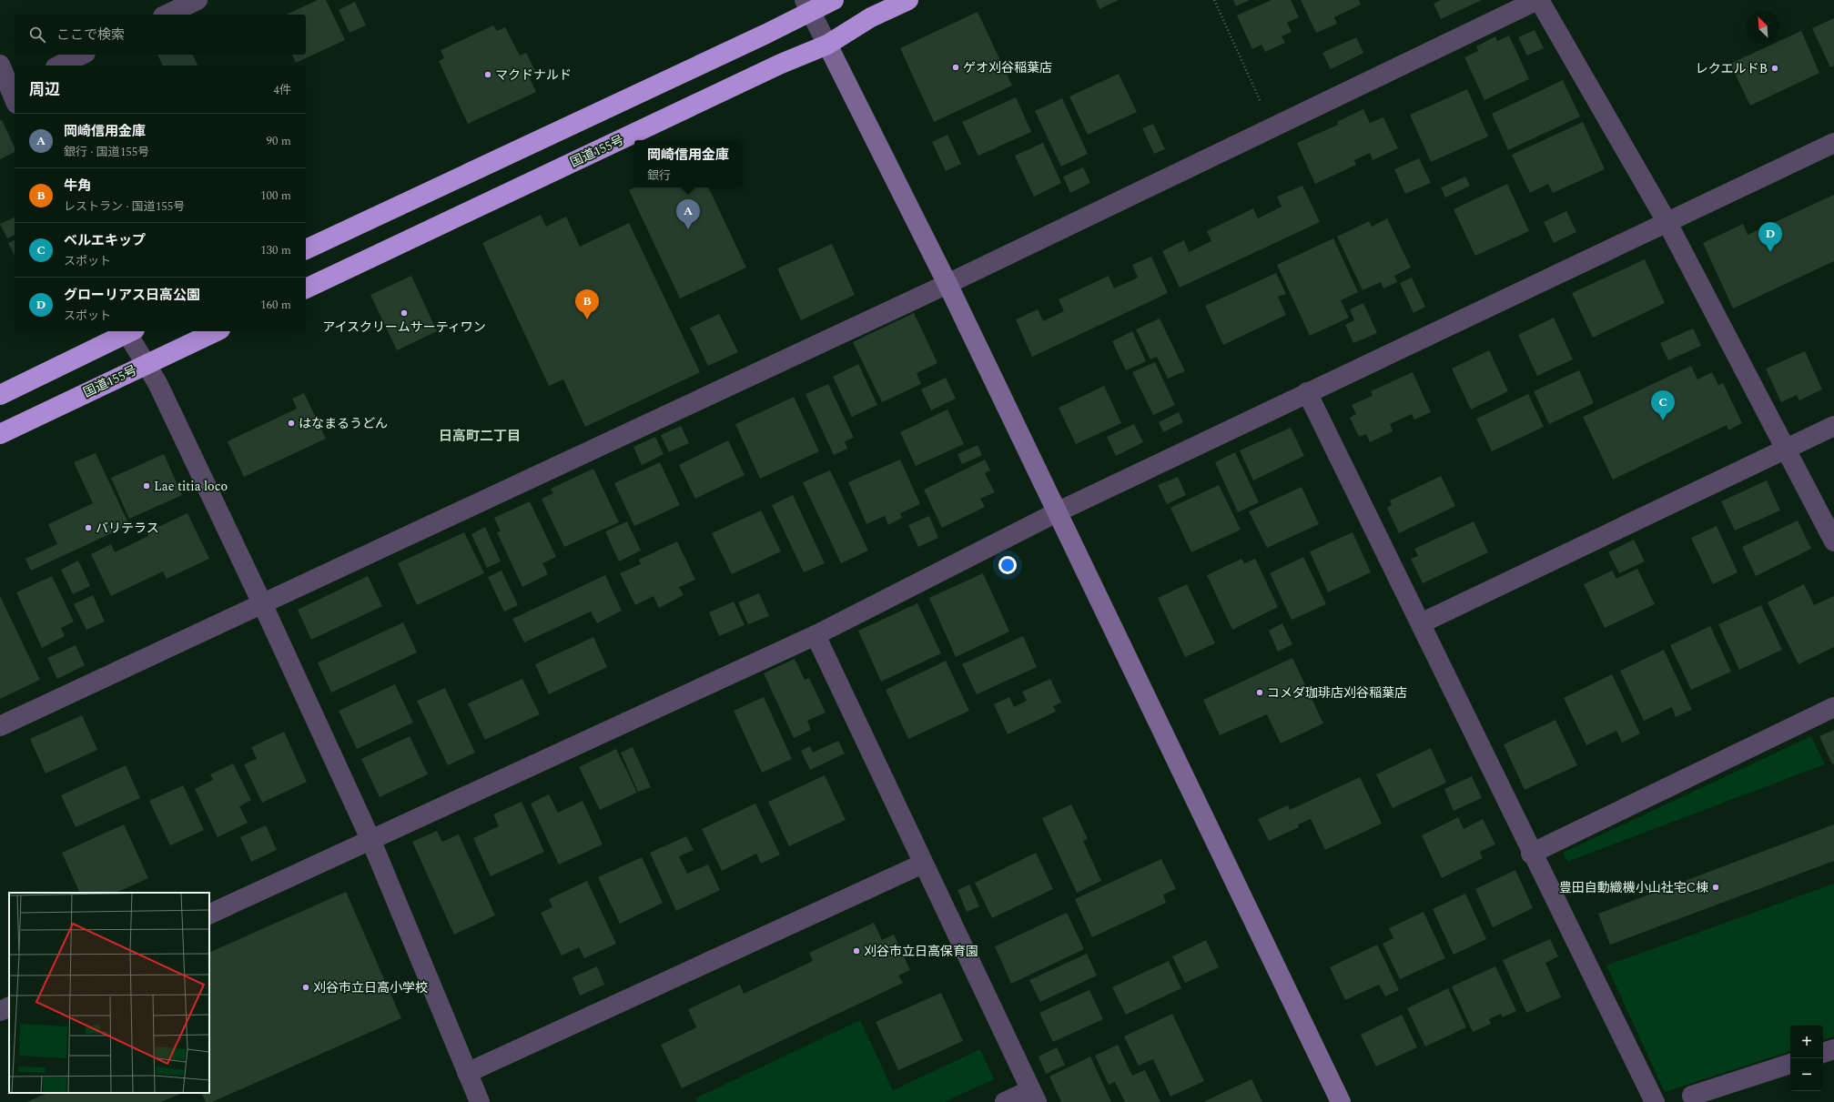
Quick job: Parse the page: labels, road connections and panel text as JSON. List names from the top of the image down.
{
  "streets": {
    "highway": ["国道155号"]
  },
  "districts": ["日高町二丁目"],
  "places": [
    "ゲオ刈谷稲葉店",
    "レクエルドB",
    "マクドナルド",
    "アイスクリームサーティワン",
    "はなまるうどん",
    "Lae titia loco",
    "バリテラス",
    "コメダ珈琲店刈谷稲葉店",
    "豊田自動織機小山社宅C棟",
    "刈谷市立日高保育園",
    "刈谷市立日高小学校"
  ],
  "north": "top left",
  "page": {
    "search": "ここで検索",
    "heading": ["周辺", "4件"],
    "list": [
      {
        "mark": "A",
        "name": "岡崎信用金庫",
        "note": "銀行 · 国道155号",
        "value": "90 m"
      },
      {
        "mark": "B",
        "name": "牛角",
        "note": "レストラン · 国道155号",
        "value": "100 m"
      },
      {
        "mark": "C",
        "name": "ベルエキップ",
        "note": "スポット",
        "value": "130 m"
      },
      {
        "mark": "D",
        "name": "グローリアス日高公園",
        "note": "スポット",
        "value": "160 m"
      }
    ],
    "popup": ["岡崎信用金庫", "銀行"],
    "pins": [
      "A",
      "D",
      "B",
      "C"
    ],
    "map_buttons": ["+", "−"]
  }
}
